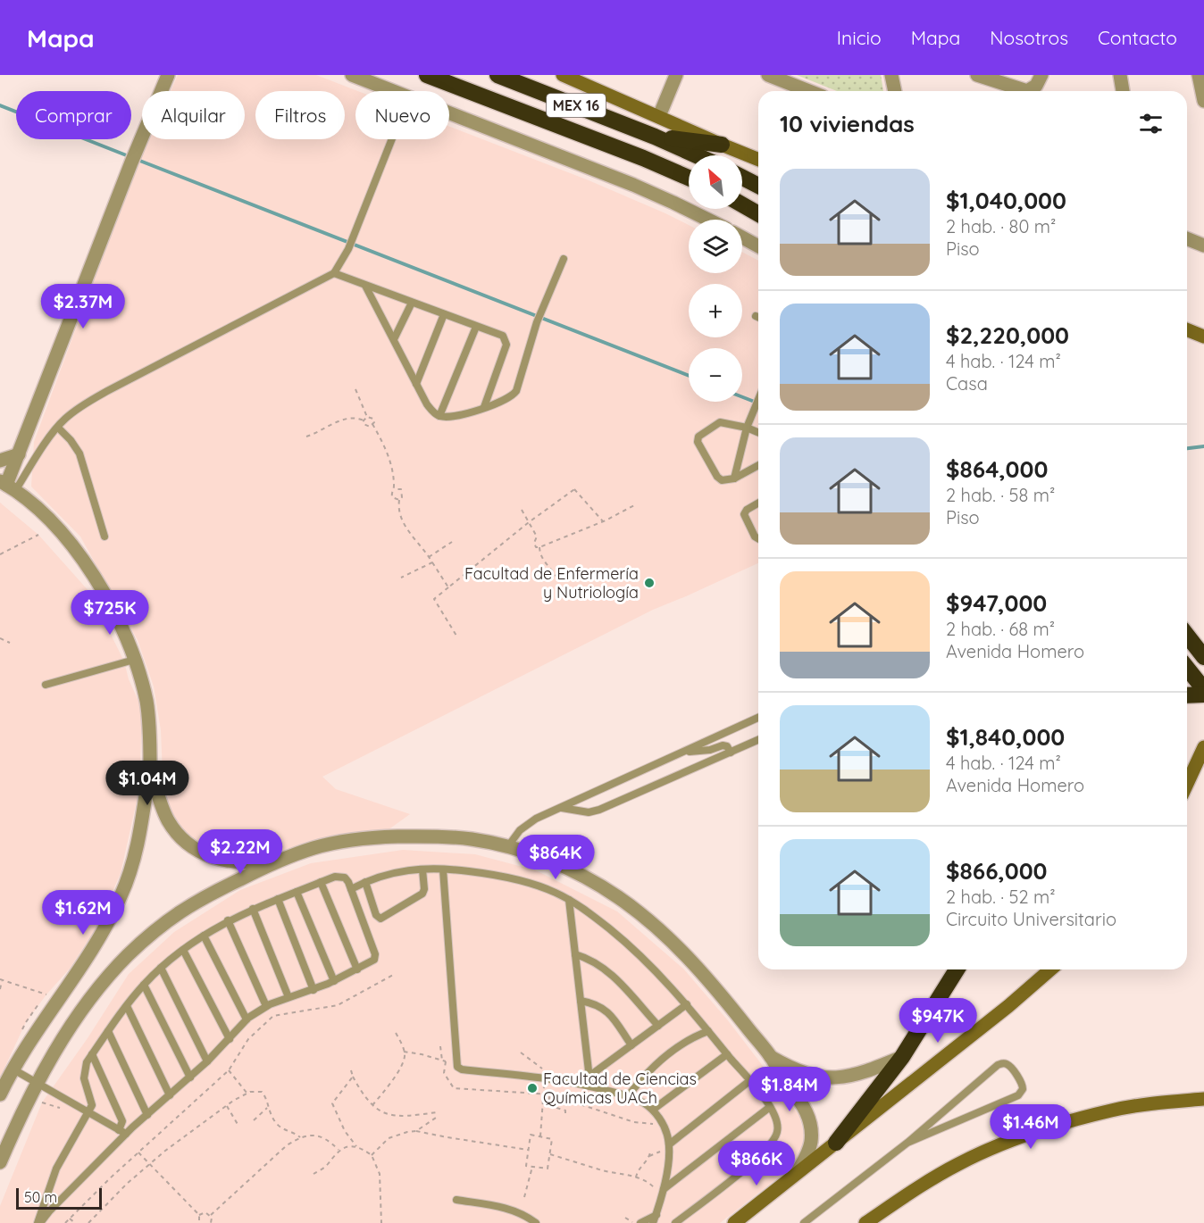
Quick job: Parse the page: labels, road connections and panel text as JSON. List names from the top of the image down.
{
  "streets": {
    "highway": ["MEX 16"]
  },
  "places": ["Facultad de Enfermería y Nutriología", "Facultad de Ciencias Químicas UACh"],
  "scale_bar": "50 m",
  "north": "top left",
  "page": {
    "header": "Mapa",
    "nav": [
      "Inicio",
      "Mapa",
      "Nosotros",
      "Contacto"
    ],
    "chip": [
      "Comprar",
      "Alquilar",
      "Filtros",
      "Nuevo"
    ],
    "heading": "10 viviendas",
    "map_buttons": ["+", "−"],
    "list": [
      {
        "name": "$1,040,000",
        "note": "2 hab. · 80 m² · Piso"
      },
      {
        "name": "$2,220,000",
        "note": "4 hab. · 124 m² · Casa"
      },
      {
        "name": "$864,000",
        "note": "2 hab. · 58 m² · Piso"
      },
      {
        "name": "$947,000",
        "note": "2 hab. · 68 m² · Avenida Homero"
      },
      {
        "name": "$1,840,000",
        "note": "4 hab. · 124 m² · Avenida Homero"
      },
      {
        "name": "$866,000",
        "note": "2 hab. · 52 m² · Circuito Universitario"
      }
    ],
    "price": [
      "$2.37M",
      "$725K",
      "$1.04M",
      "$2.22M",
      "$864K",
      "$1.62M",
      "$947K",
      "$1.84M",
      "$1.46M",
      "$866K"
    ],
    "scale": "50 m"
  }
}
